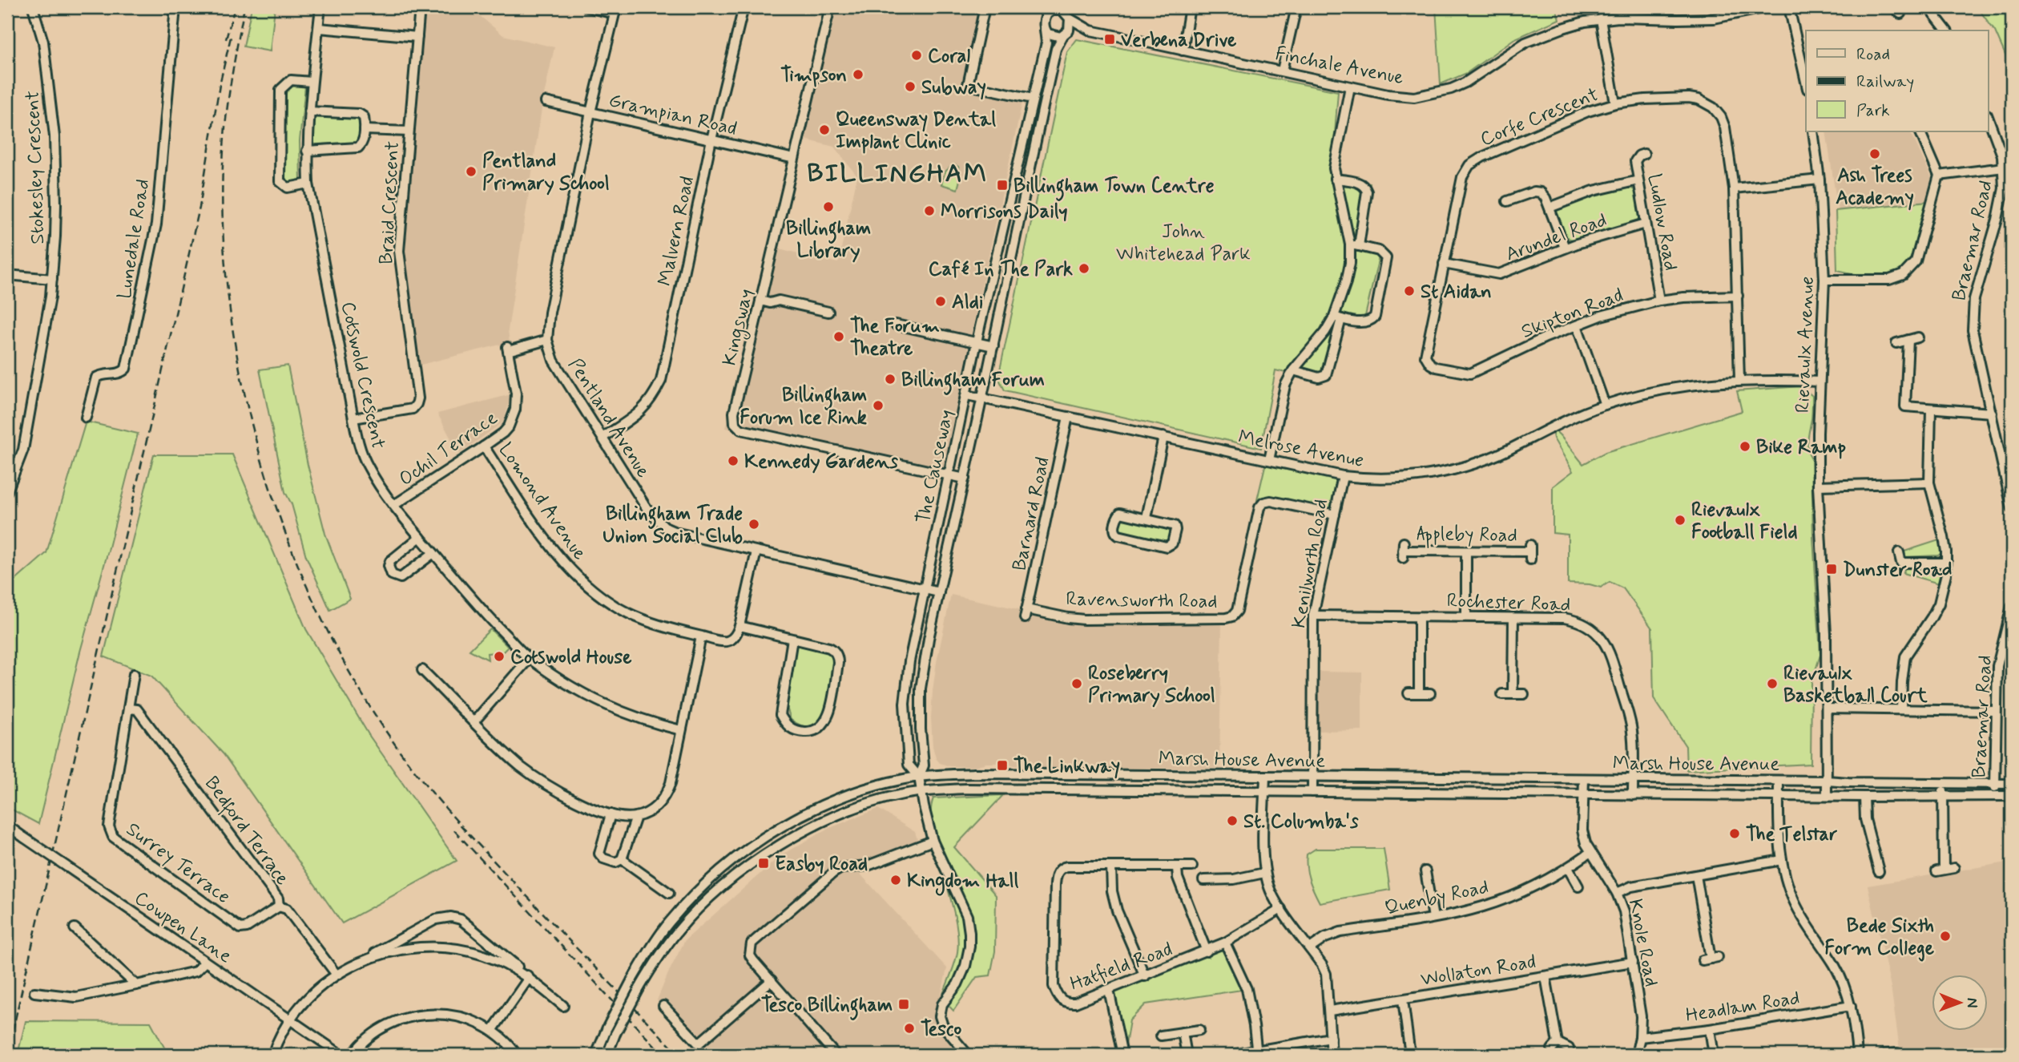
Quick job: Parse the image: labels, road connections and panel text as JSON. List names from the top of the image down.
{
  "streets": {
    "street": [
      "Finchale Avenue",
      "Grampian Road",
      "Corfe Crescent",
      "Stokesley Crescent",
      "Braid Crescent",
      "Ludlow Road",
      "Malvern Road",
      "Arundel Road",
      "Lunedale Road",
      "Braemar Road",
      "Skipton Road",
      "Kingsway",
      "Rievaulx Avenue",
      "Cotswold Crescent",
      "Pentland Avenue",
      "Ochil Terrace",
      "Melrose Avenue",
      "The Causeway",
      "Lomond Avenue",
      "Barnard Road",
      "Appleby Road",
      "Kenilworth Road",
      "Ravensworth Road",
      "Rochester Road",
      "Marsh House Avenue",
      "Bedford Terrace",
      "Surrey Terrace",
      "Quenby Road",
      "Cowpen Lane",
      "Knole Road",
      "Hatfield Road",
      "Wollaton Road",
      "Headlam Road"
    ]
  },
  "crossings": [
    ["Finchale Avenue", "The Causeway"],
    ["Grampian Road", "Malvern Road"],
    ["Grampian Road", "Kingsway"],
    ["Grampian Road", "Pentland Avenue"],
    ["Corfe Crescent", "Arundel Road"],
    ["Corfe Crescent", "Skipton Road"],
    ["Corfe Crescent", "Melrose Avenue"],
    ["Braid Crescent", "Cotswold Crescent"],
    ["Ludlow Road", "Arundel Road"],
    ["Ludlow Road", "Skipton Road"],
    ["Malvern Road", "Pentland Avenue"],
    ["Braemar Road", "Marsh House Avenue"],
    ["Kingsway", "The Causeway"],
    ["Rievaulx Avenue", "Melrose Avenue"],
    ["Rievaulx Avenue", "Marsh House Avenue"],
    ["Cotswold Crescent", "Ochil Terrace"],
    ["Pentland Avenue", "Ochil Terrace"],
    ["Pentland Avenue", "The Causeway"],
    ["Ochil Terrace", "Lomond Avenue"],
    ["Melrose Avenue", "The Causeway"],
    ["Melrose Avenue", "Barnard Road"],
    ["Melrose Avenue", "Kenilworth Road"],
    ["The Causeway", "Marsh House Avenue"],
    ["Barnard Road", "Ravensworth Road"],
    ["Kenilworth Road", "Ravensworth Road"],
    ["Kenilworth Road", "Rochester Road"],
    ["Kenilworth Road", "Marsh House Avenue"],
    ["Rochester Road", "Marsh House Avenue"],
    ["Marsh House Avenue", "Knole Road"],
    ["Bedford Terrace", "Surrey Terrace"],
    ["Quenby Road", "Knole Road"],
    ["Knole Road", "Wollaton Road"],
    ["Knole Road", "Headlam Road"]
  ],
  "districts": ["BILLINGHAM"],
  "parks": ["John Whitehead Park"],
  "places": {
    "transit": [
      "Verbena Drive",
      "Billingham Town Centre",
      "Dunster Road",
      "The Linkway",
      "Easby Road",
      "Tesco Billingham"
    ],
    "other": [
      "Coral",
      "Timpson",
      "Subway",
      "Queensway Dental Implant Clinic",
      "Ash Trees Academy",
      "Pentland Primary School",
      "Billingham Library",
      "Morrisons Daily",
      "Café In The Park",
      "St Aidan",
      "Aldi",
      "The Forum Theatre",
      "Billingham Forum",
      "Billingham Forum Ice Rink",
      "Bike Ramp",
      "Kennedy Gardens",
      "Rievaulx Football Field",
      "Billingham Trade Union Social Club",
      "Cotswold House",
      "Roseberry Primary School",
      "Rievaulx Basketball Court",
      "St. Columba's",
      "The Telstar",
      "Kingdom Hall",
      "Bede Sixth Form College",
      "Tesco"
    ]
  },
  "legend": ["Road", "Railway", "Park"],
  "north": "right"
}
